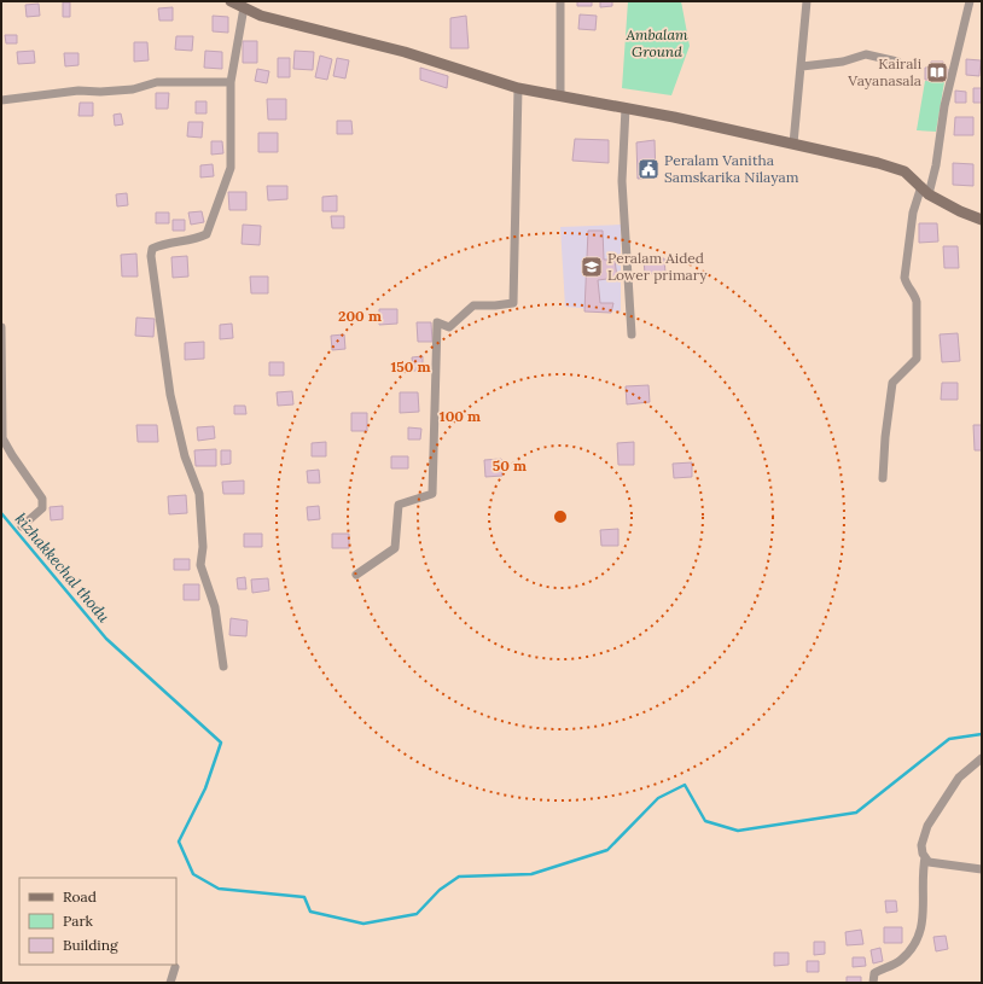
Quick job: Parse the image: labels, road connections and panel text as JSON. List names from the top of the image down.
{
  "water": ["kizhakkechal thodu"],
  "parks": ["Ambalam Ground"],
  "places": {
    "library": ["Kairali Vayanasala"],
    "public building": ["Peralam Vanitha Samskarika Nilayam"],
    "school or university": ["Peralam Aided Lower primary"]
  },
  "legend": ["Road", "Park", "Building"],
  "rings": [
    "200 m",
    "150 m",
    "100 m",
    "50 m"
  ]
}
